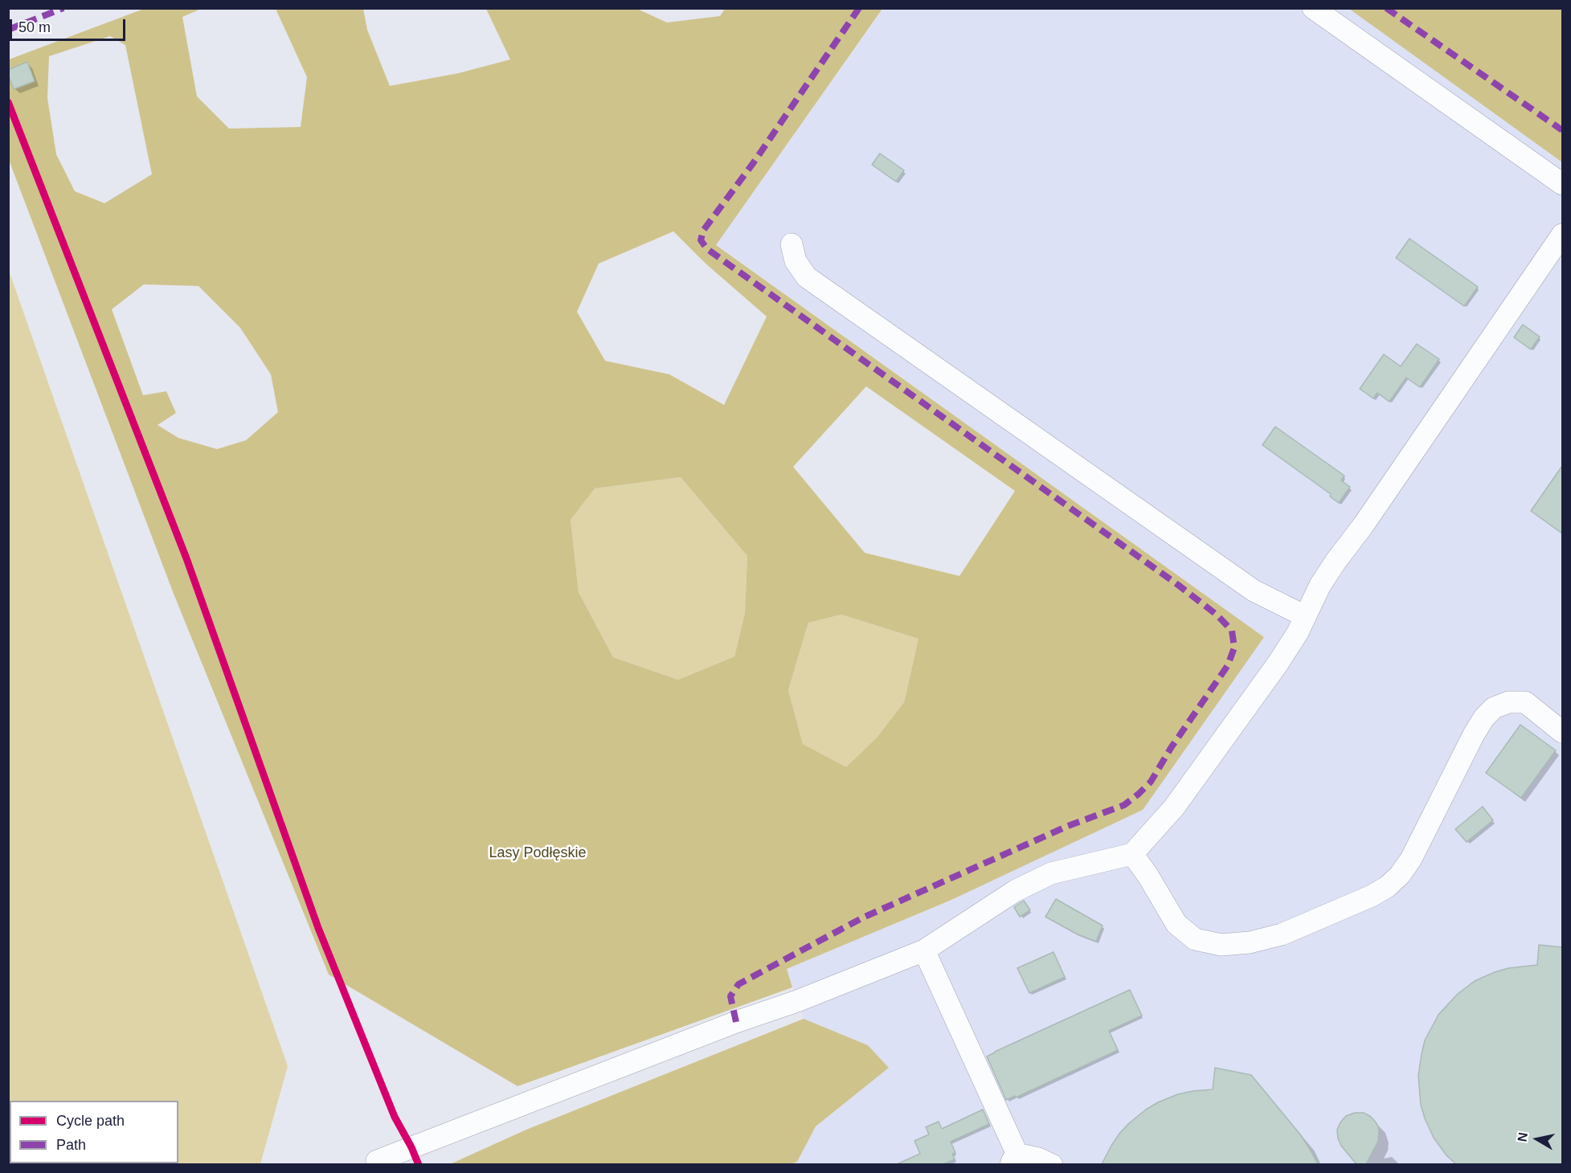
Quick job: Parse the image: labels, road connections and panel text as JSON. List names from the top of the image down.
{
  "parks": ["Lasy Podłęskie"],
  "legend": ["Cycle path", "Path"],
  "scale_bar": "50 m",
  "north": "left"
}
